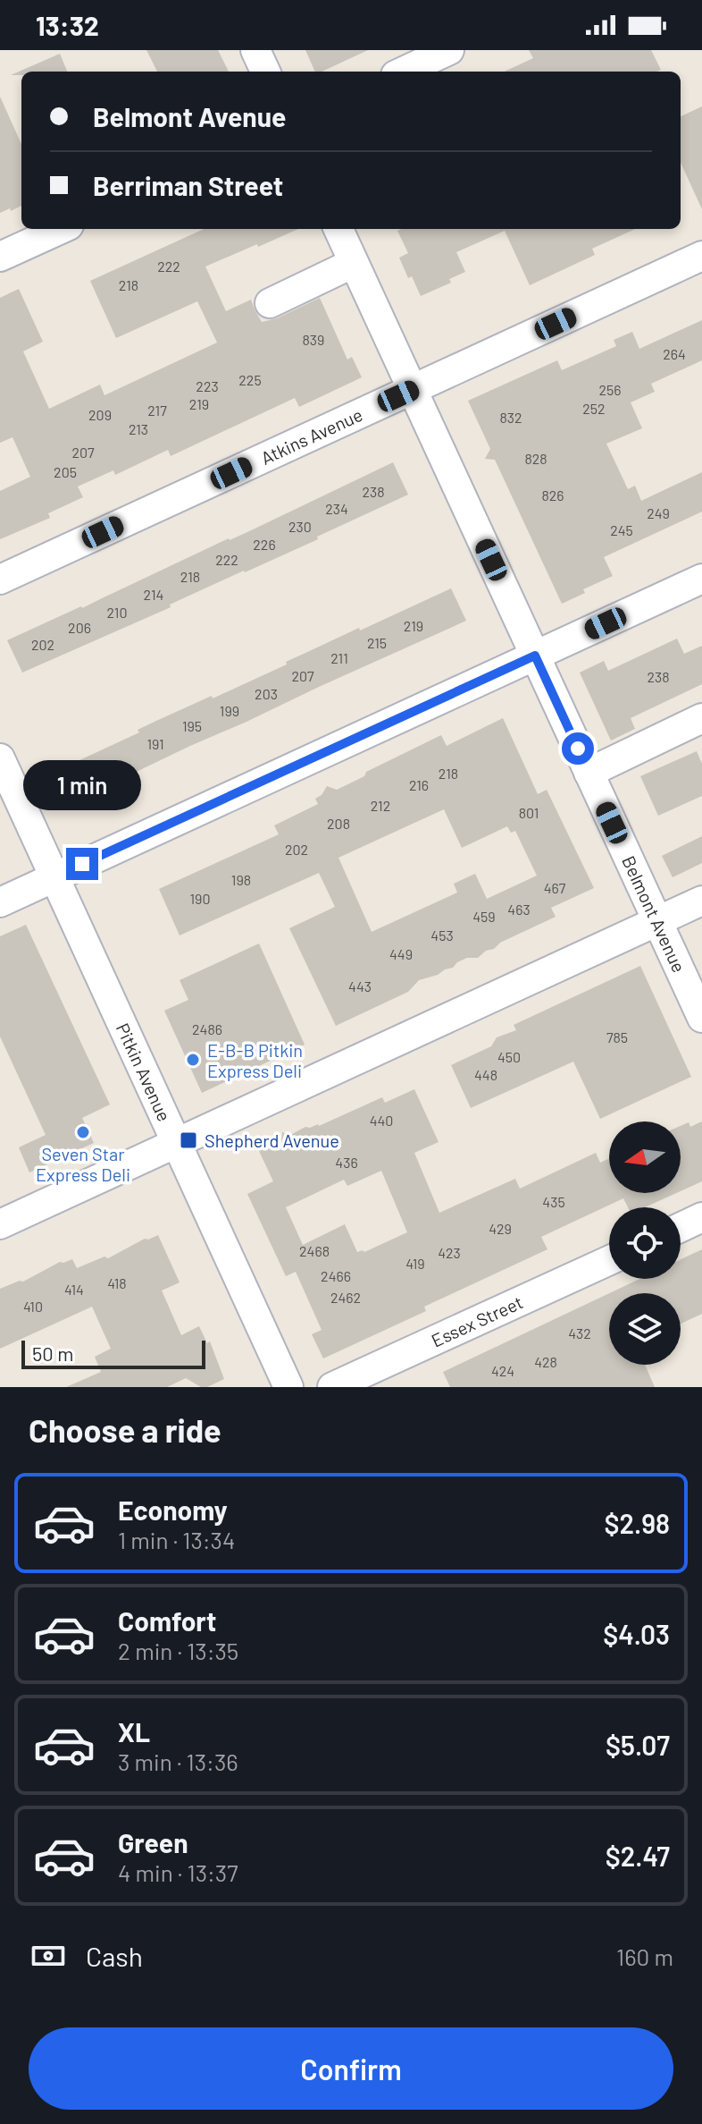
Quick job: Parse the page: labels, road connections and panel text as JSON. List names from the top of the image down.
{
  "streets": {
    "street": [
      "Atkins Avenue",
      "Belmont Avenue",
      "Pitkin Avenue",
      "Essex Street"
    ]
  },
  "crossings": [
    ["Atkins Avenue", "Belmont Avenue"]
  ],
  "places": {
    "other": ["E-B-B Pitkin Express Deli", "Seven Star Express Deli"],
    "transit": ["Shepherd Avenue"]
  },
  "house_numbers": [
    "222",
    "218",
    "839",
    "264",
    "225",
    "223",
    "256",
    "219",
    "252",
    "217",
    "209",
    "832",
    "213",
    "207",
    "828",
    "205",
    "238",
    "826",
    "234",
    "249",
    "230",
    "245",
    "226",
    "222",
    "218",
    "214",
    "210",
    "219",
    "206",
    "215",
    "202",
    "211",
    "207",
    "238",
    "203",
    "199",
    "195",
    "191",
    "218",
    "216",
    "212",
    "801",
    "208",
    "202",
    "198",
    "467",
    "190",
    "463",
    "459",
    "453",
    "449",
    "443",
    "2486",
    "785",
    "450",
    "448",
    "440",
    "436",
    "435",
    "429",
    "2468",
    "423",
    "419",
    "2466",
    "418",
    "414",
    "2462",
    "410",
    "432",
    "428",
    "424"
  ],
  "scale_bar": "50 m",
  "north": "left",
  "page": {
    "status": "13:32",
    "banner": ["Belmont Avenue", "Berriman Street"],
    "bubble": "1 min",
    "scale": "50 m",
    "heading": "Choose a ride",
    "list": [
      {
        "name": "Economy",
        "note": "1 min · 13:34",
        "value": "$2.98"
      },
      {
        "name": "Comfort",
        "note": "2 min · 13:35",
        "value": "$4.03"
      },
      {
        "name": "XL",
        "note": "3 min · 13:36",
        "value": "$5.07"
      },
      {
        "name": "Green",
        "note": "4 min · 13:37",
        "value": "$2.47"
      }
    ],
    "pay": ["Cash", "160 m"],
    "buttons": "Confirm"
  }
}
